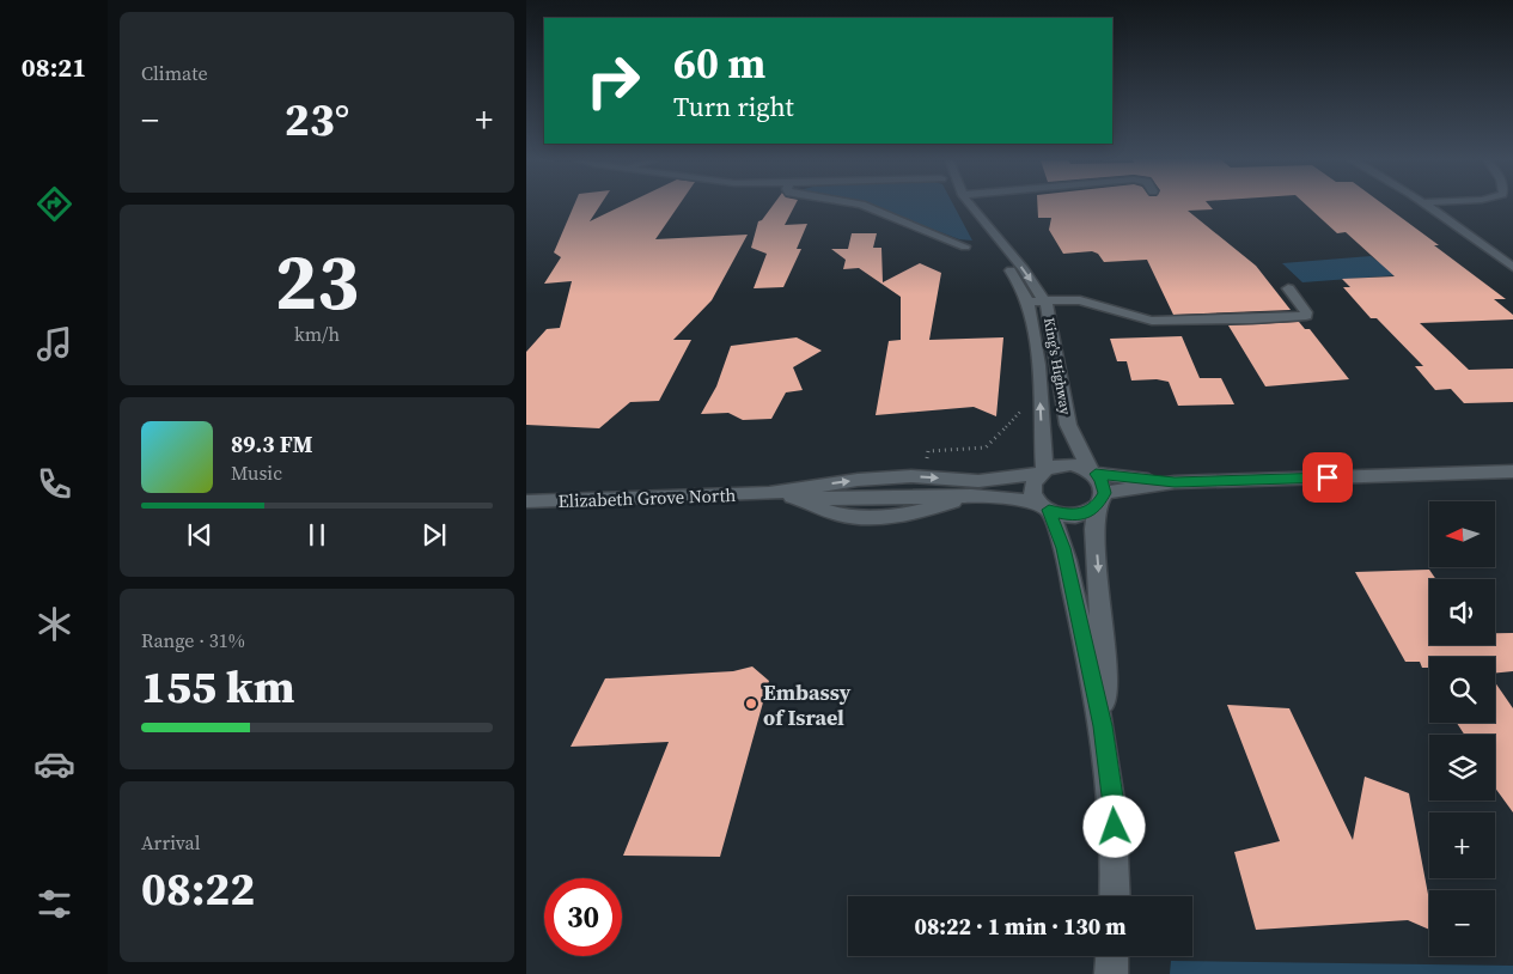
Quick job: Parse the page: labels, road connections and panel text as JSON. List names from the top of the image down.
{
  "streets": {
    "street": ["King's Highway", "Elizabeth Grove North"]
  },
  "crossings": [
    ["King's Highway", "Elizabeth Grove North"]
  ],
  "places": ["Embassy of Israel"],
  "north": "left",
  "page": {
    "tabs": "08:21",
    "tile": [
      "Climate",
      ["23", "km/h"],
      ["Range · 31%", "155 km"],
      ["Arrival", "08:22"]
    ],
    "turn": ["60 m", "Turn right"],
    "heat": ["−", "23°", "+"],
    "song": ["89.3 FM", "Music"],
    "map_buttons": ["+", "−"],
    "limit": "30",
    "trip": "08:22 · 1 min · 130 m"
  }
}
